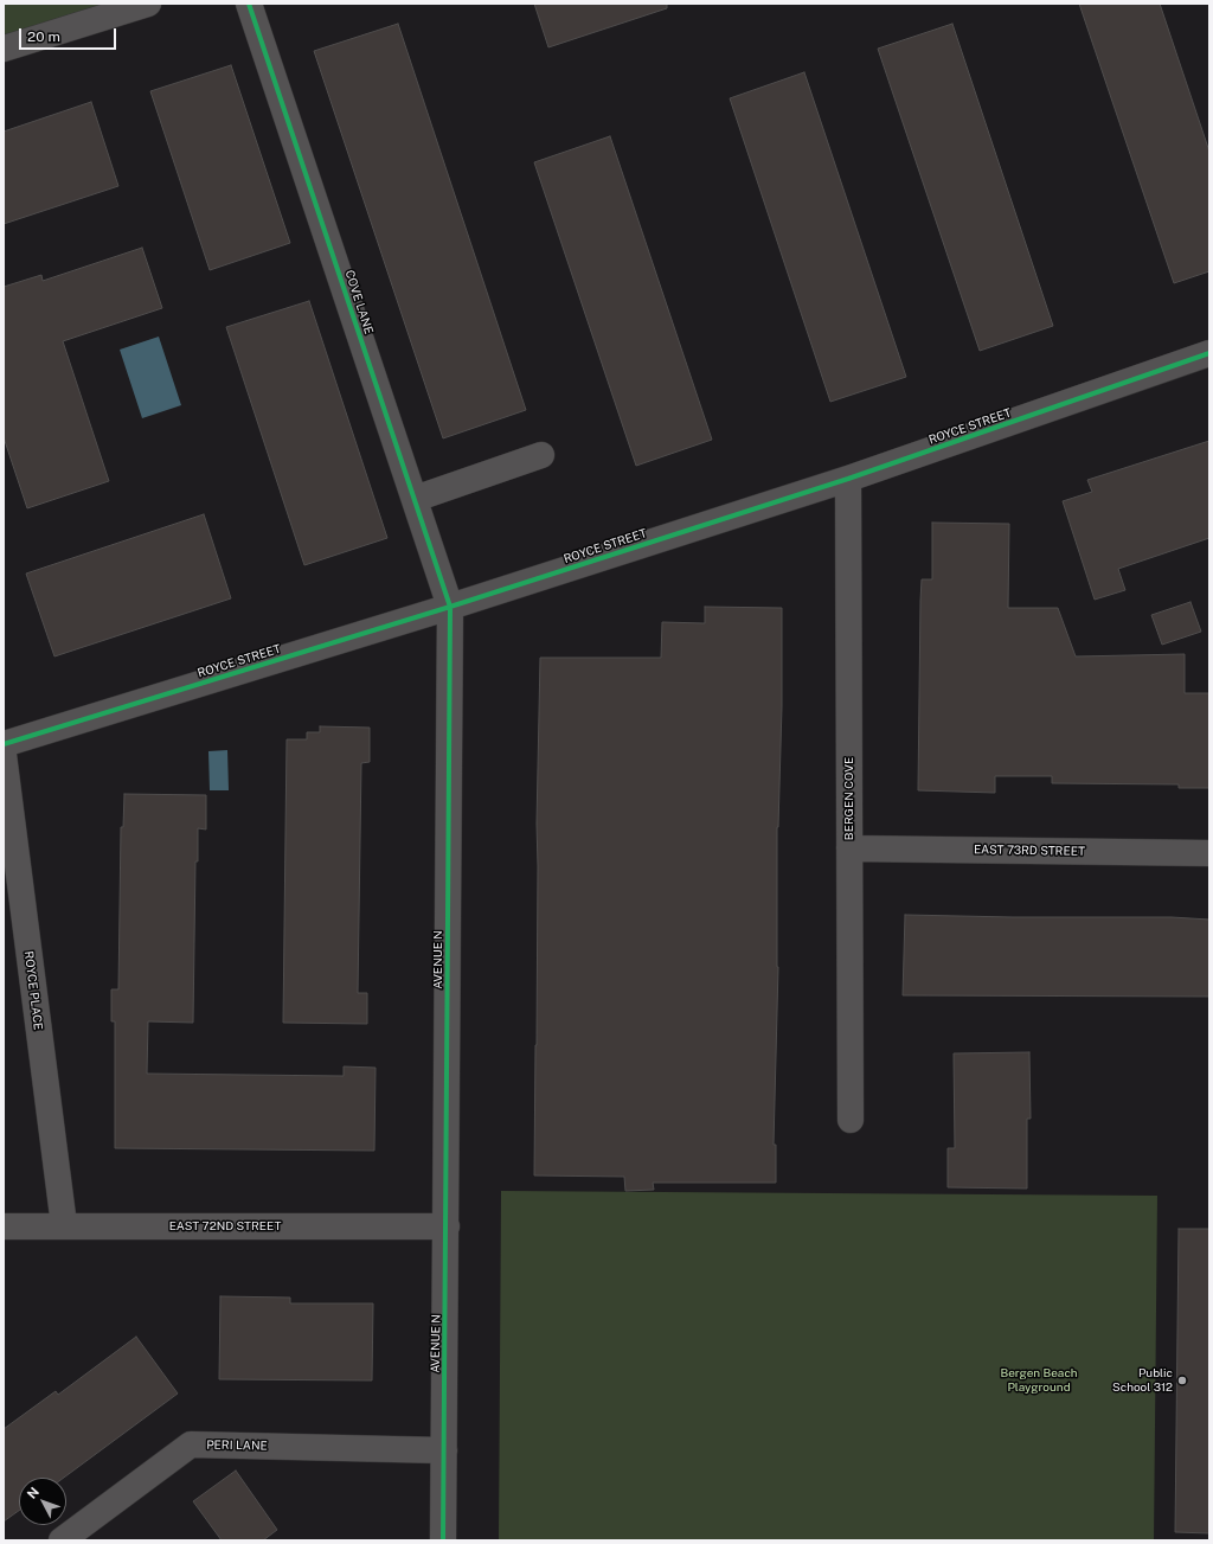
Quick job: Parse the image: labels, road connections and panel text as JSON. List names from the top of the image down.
{
  "streets": {
    "street": [
      "COVE LANE",
      "ROYCE STREET",
      "BERGEN COVE",
      "EAST 73RD STREET",
      "AVENUE N",
      "ROYCE PLACE",
      "EAST 72ND STREET",
      "PERI LANE"
    ]
  },
  "crossings": [
    ["COVE LANE", "ROYCE STREET"],
    ["COVE LANE", "AVENUE N"],
    ["ROYCE STREET", "BERGEN COVE"],
    ["ROYCE STREET", "AVENUE N"],
    ["BERGEN COVE", "EAST 73RD STREET"],
    ["AVENUE N", "EAST 72ND STREET"],
    ["AVENUE N", "PERI LANE"],
    ["ROYCE PLACE", "EAST 72ND STREET"]
  ],
  "parks": ["Bergen Beach Playground"],
  "places": ["Public School 312"],
  "scale_bar": "20 m",
  "north": "top left"
}
